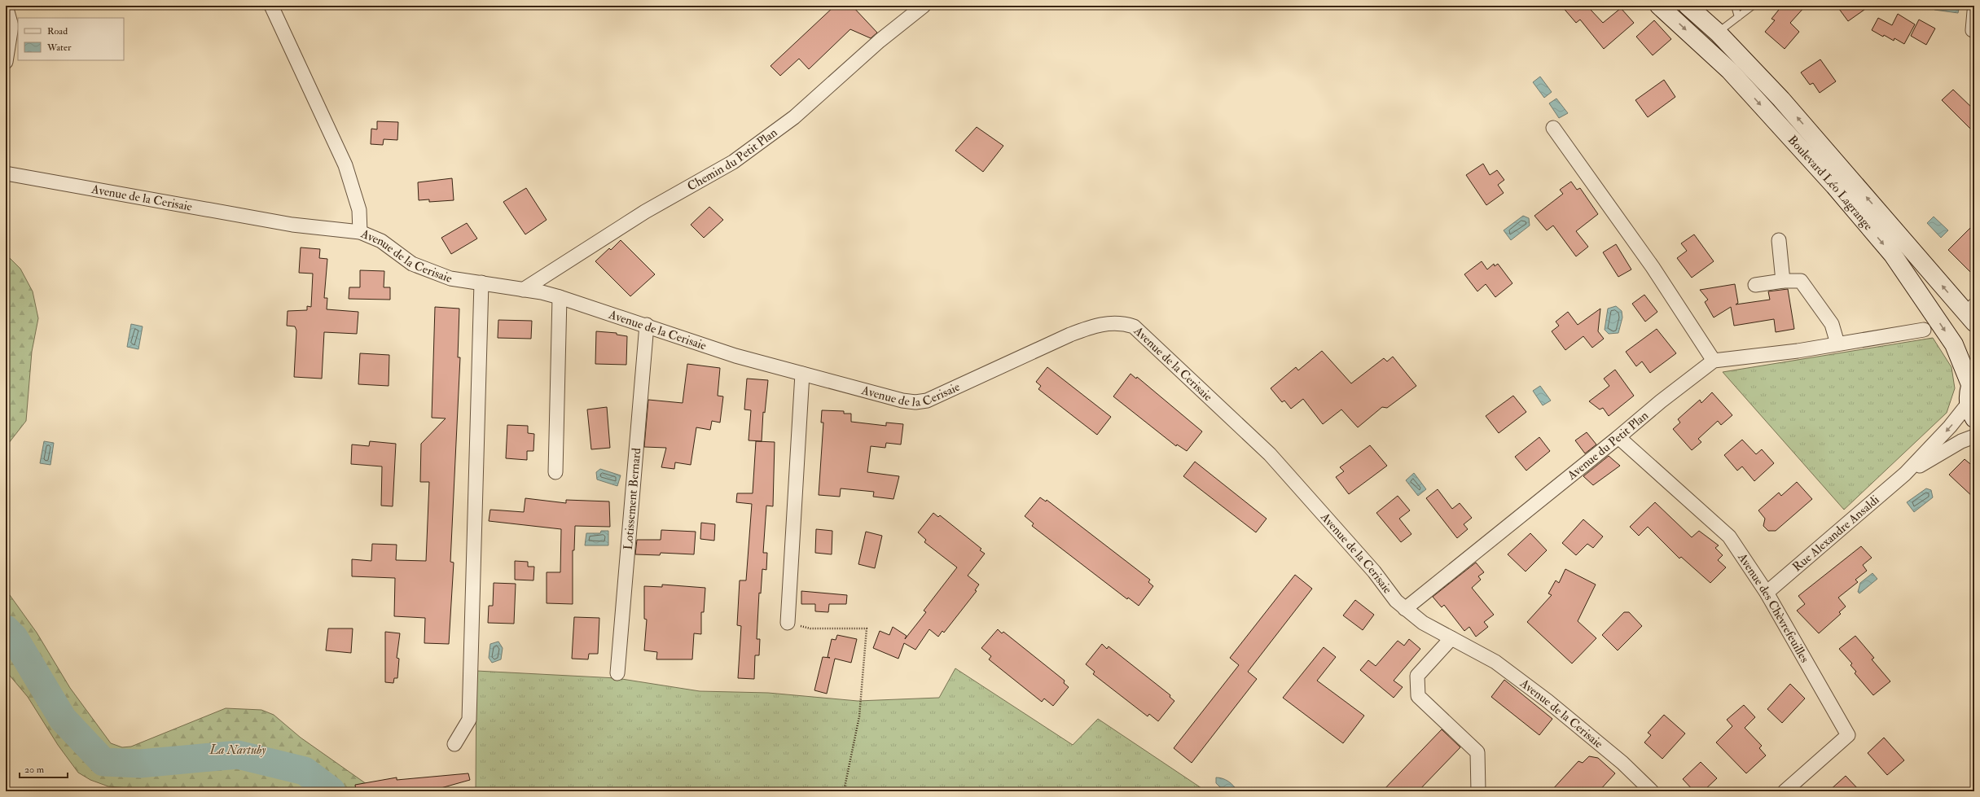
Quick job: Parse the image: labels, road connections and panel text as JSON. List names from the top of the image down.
{
  "streets": {
    "main road": ["Boulevard Léo Lagrange"],
    "street": [
      "Chemin du Petit Plan",
      "Avenue de la Cerisaie",
      "Avenue du Petit Plan",
      "Lotissement Bernard",
      "Rue Alexandre Ansaldi",
      "Avenue des Chèvrefeuilles"
    ]
  },
  "crossings": [
    ["Chemin du Petit Plan", "Avenue de la Cerisaie"],
    ["Avenue de la Cerisaie", "Avenue du Petit Plan"],
    ["Avenue de la Cerisaie", "Lotissement Bernard"],
    ["Avenue du Petit Plan", "Avenue des Chèvrefeuilles"],
    ["Rue Alexandre Ansaldi", "Avenue des Chèvrefeuilles"]
  ],
  "parks": ["La Nartuby"],
  "legend": ["Road", "Water"],
  "scale_bar": "20 m"
}
